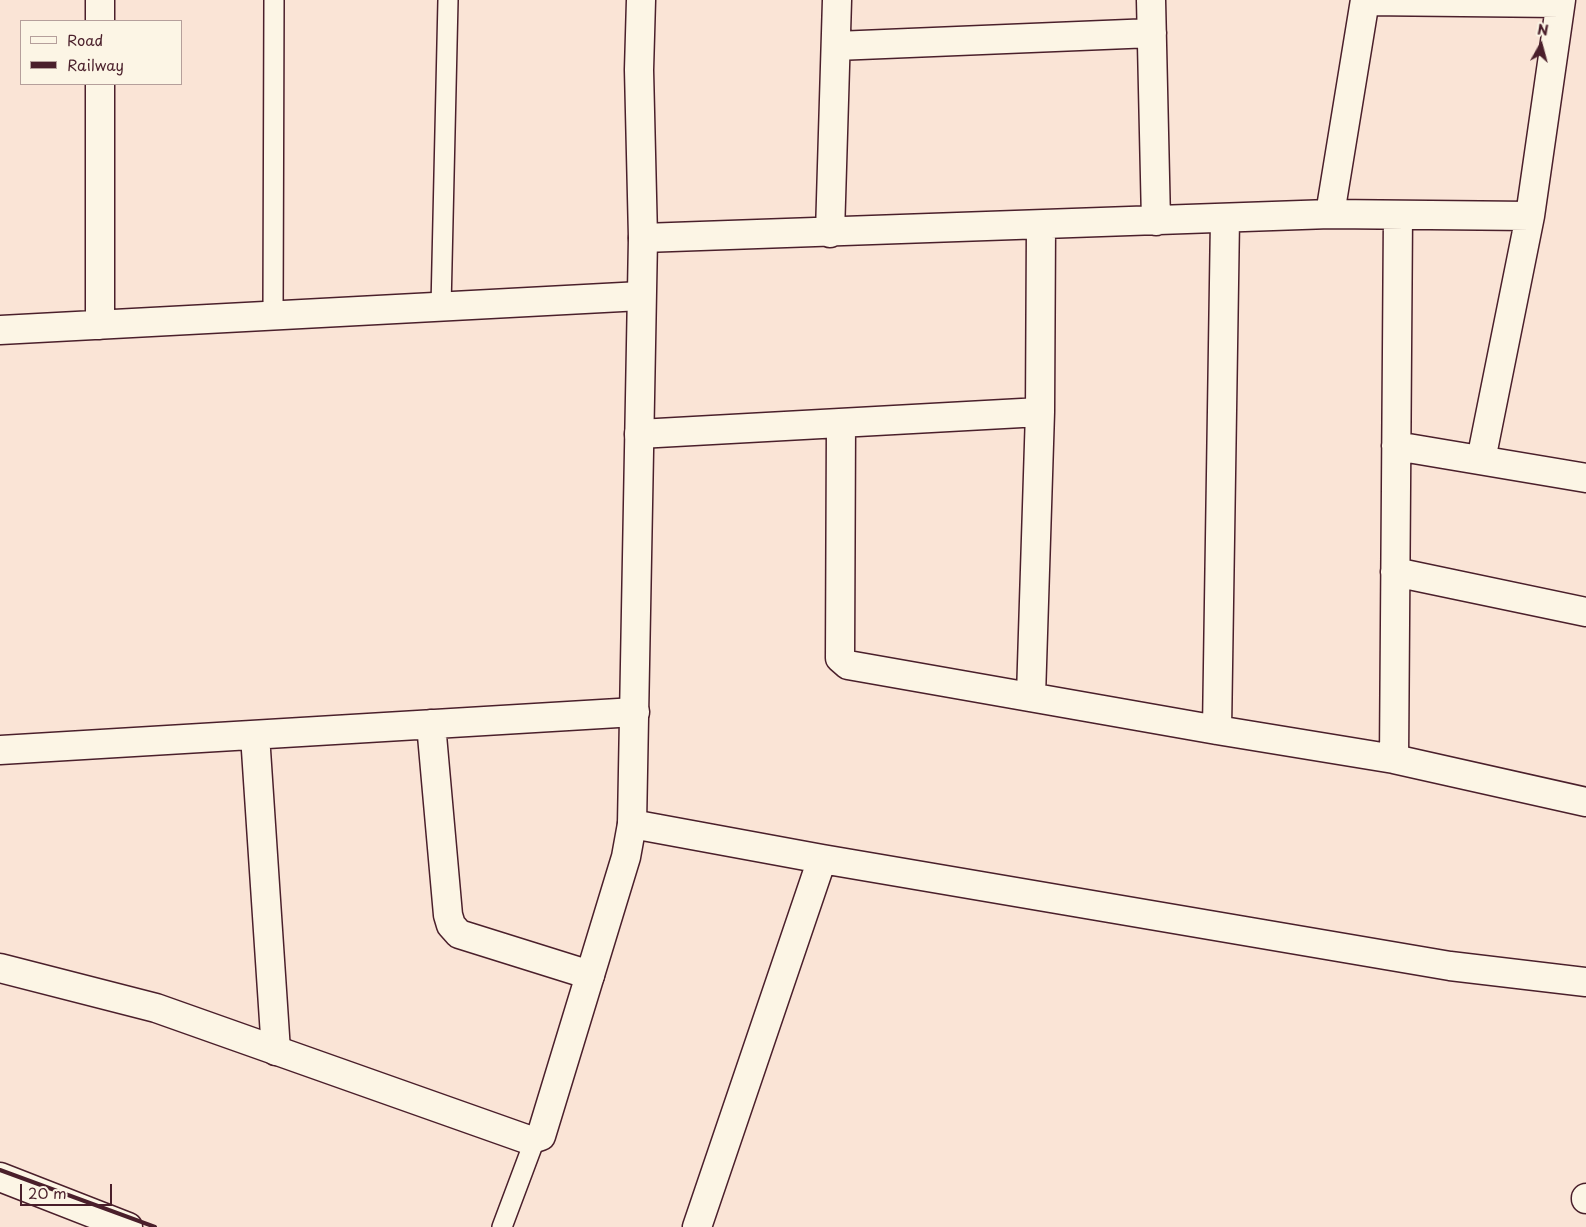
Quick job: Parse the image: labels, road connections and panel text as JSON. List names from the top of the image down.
{
  "legend": ["Road", "Railway"],
  "scale_bar": "20 m",
  "north": "top"
}
